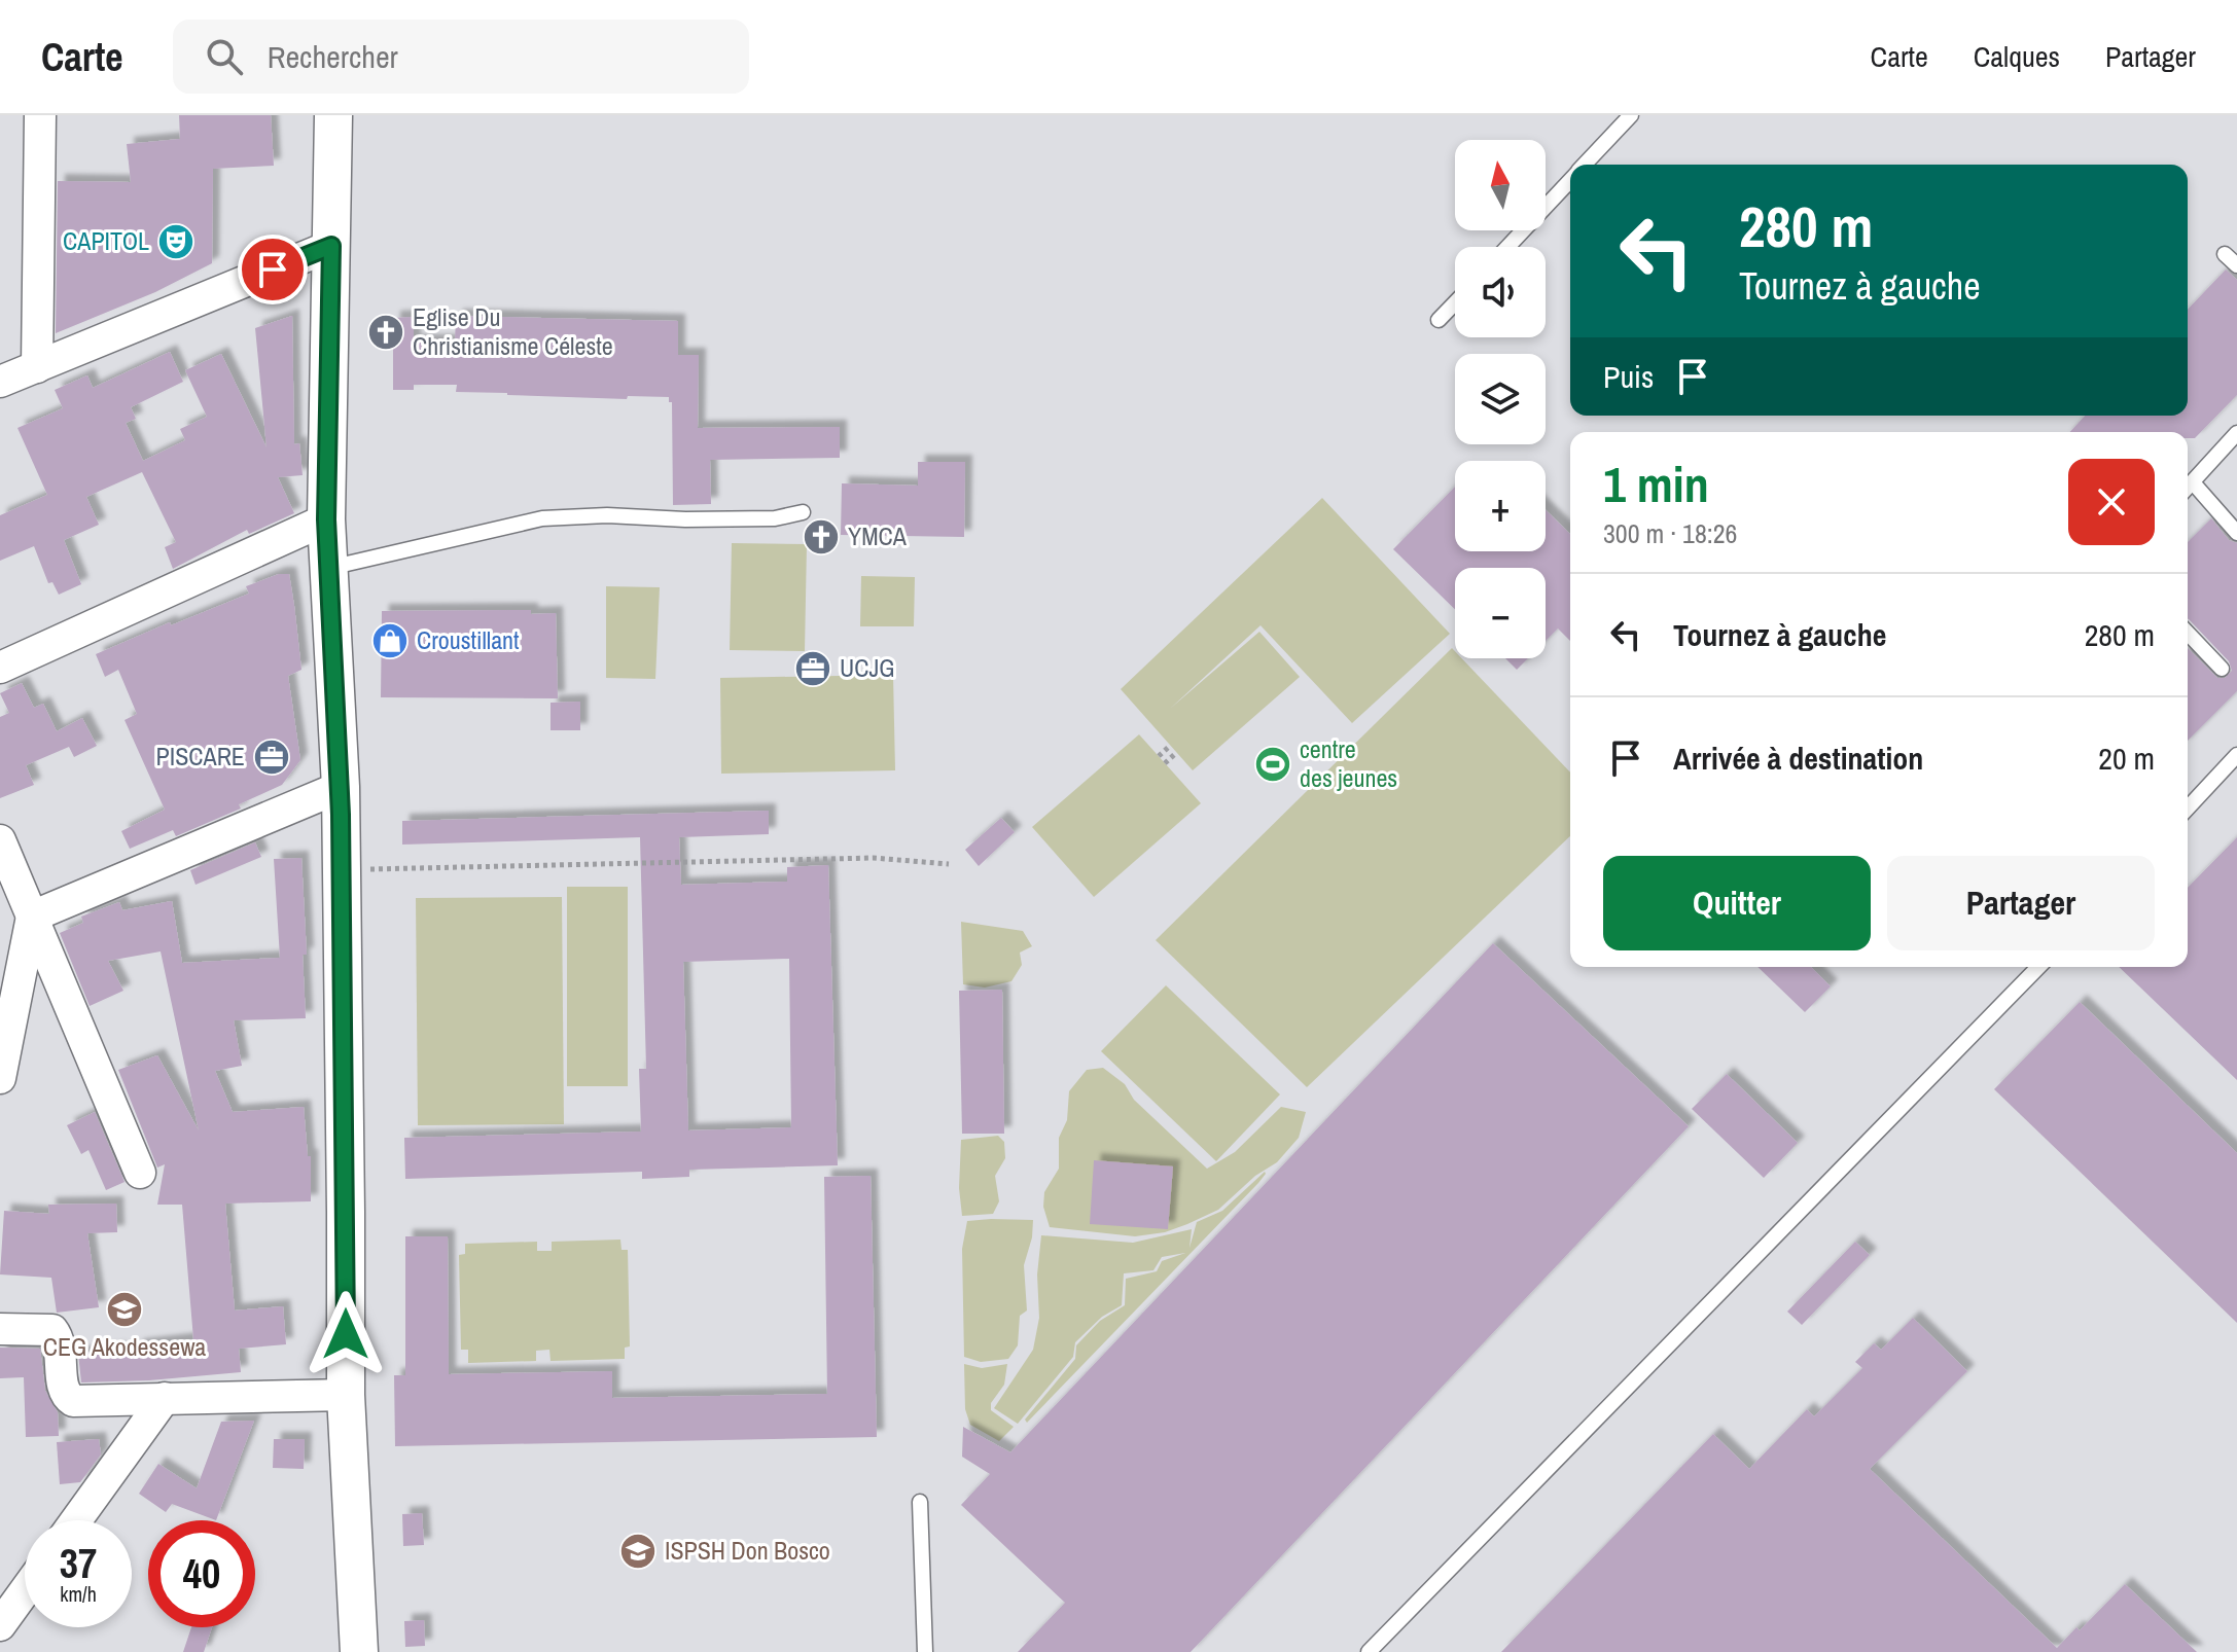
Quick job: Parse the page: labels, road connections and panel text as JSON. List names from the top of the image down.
{
  "places": {
    "theatre": ["CAPITOL"],
    "church": ["Eglise Du Christianisme Céleste", "YMCA"],
    "shop": ["Croustillant"],
    "office": ["UCJG", "PISCARE"],
    "sports": ["centre des jeunes"],
    "school or university": ["CEG Akodessewa", "ISPSH Don Bosco"]
  },
  "north": "top",
  "page": {
    "header": "Carte",
    "search": "Rechercher",
    "nav": ["Carte", "Calques", "Partager"],
    "map_buttons": ["+", "−"],
    "turn": ["280 m", "Tournez à gauche"],
    "then": "Puis",
    "heading": ["1 min", "300 m · 18:26"],
    "list": [
      {
        "name": "Tournez à gauche",
        "value": "280 m"
      },
      {
        "name": "Arrivée à destination",
        "value": "20 m"
      }
    ],
    "buttons": ["Quitter", "Partager"],
    "speed": "37 km/h",
    "limit": "40"
  }
}
